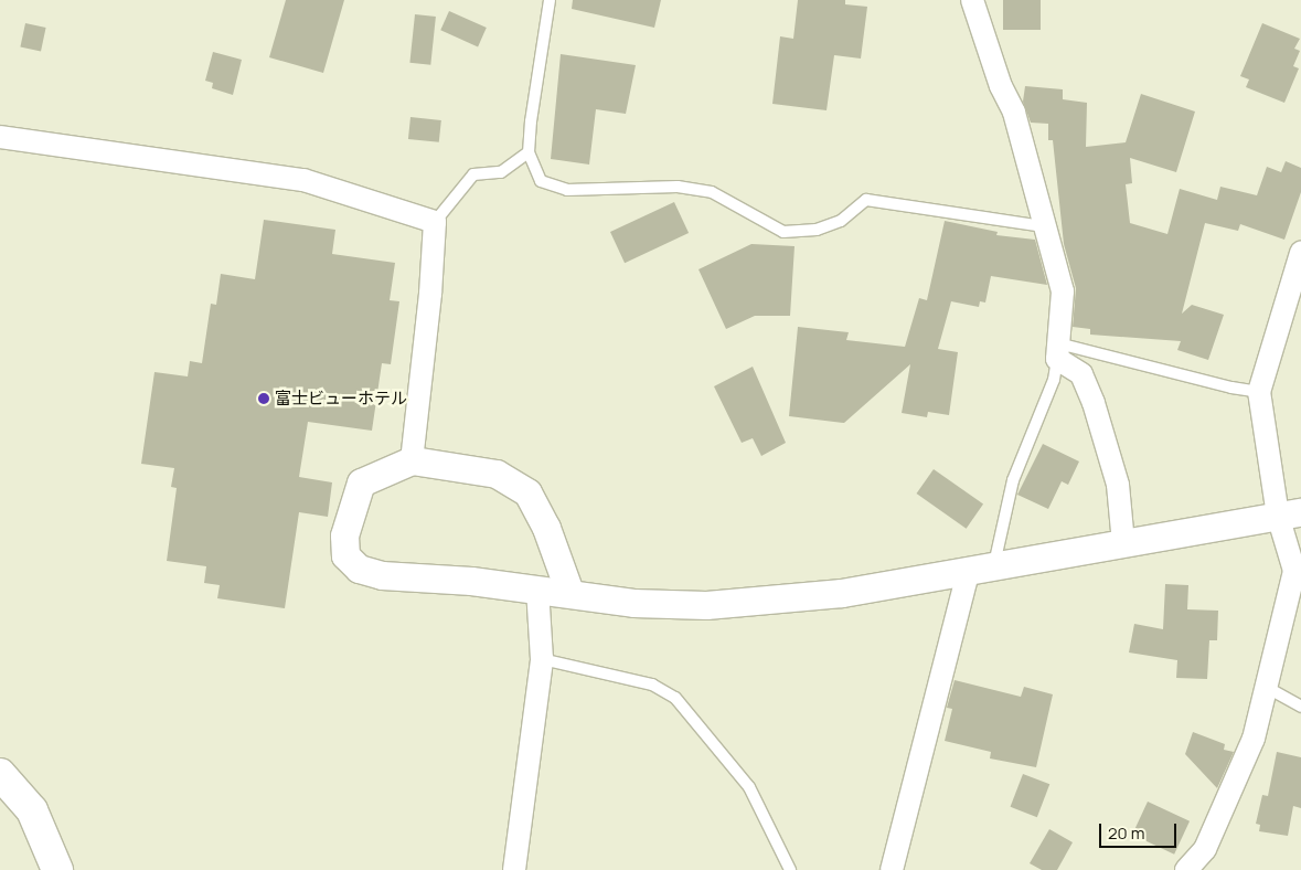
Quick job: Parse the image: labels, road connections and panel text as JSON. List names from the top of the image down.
{
  "places": ["富士ビューホテル"],
  "scale_bar": "20 m"
}
